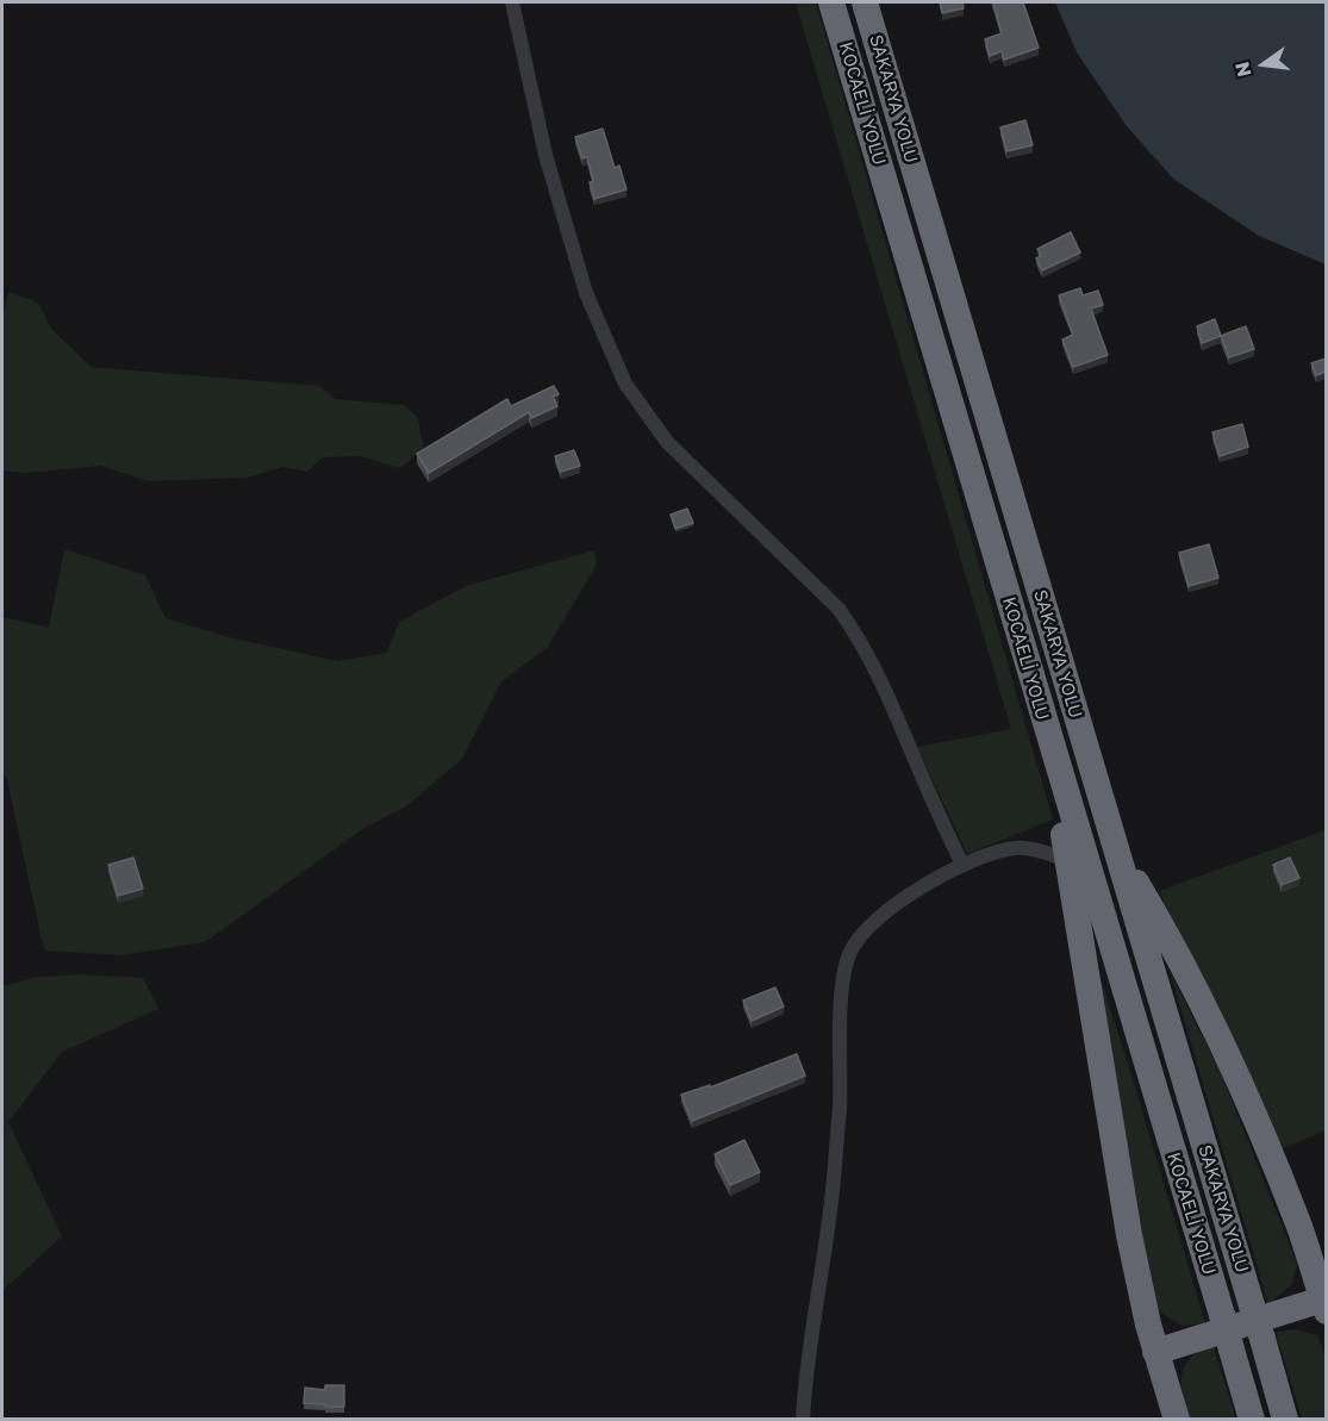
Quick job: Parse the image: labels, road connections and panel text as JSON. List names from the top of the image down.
{
  "streets": {
    "highway": ["SAKARYA YOLU", "KOCAELİ YOLU"]
  },
  "north": "left"
}
